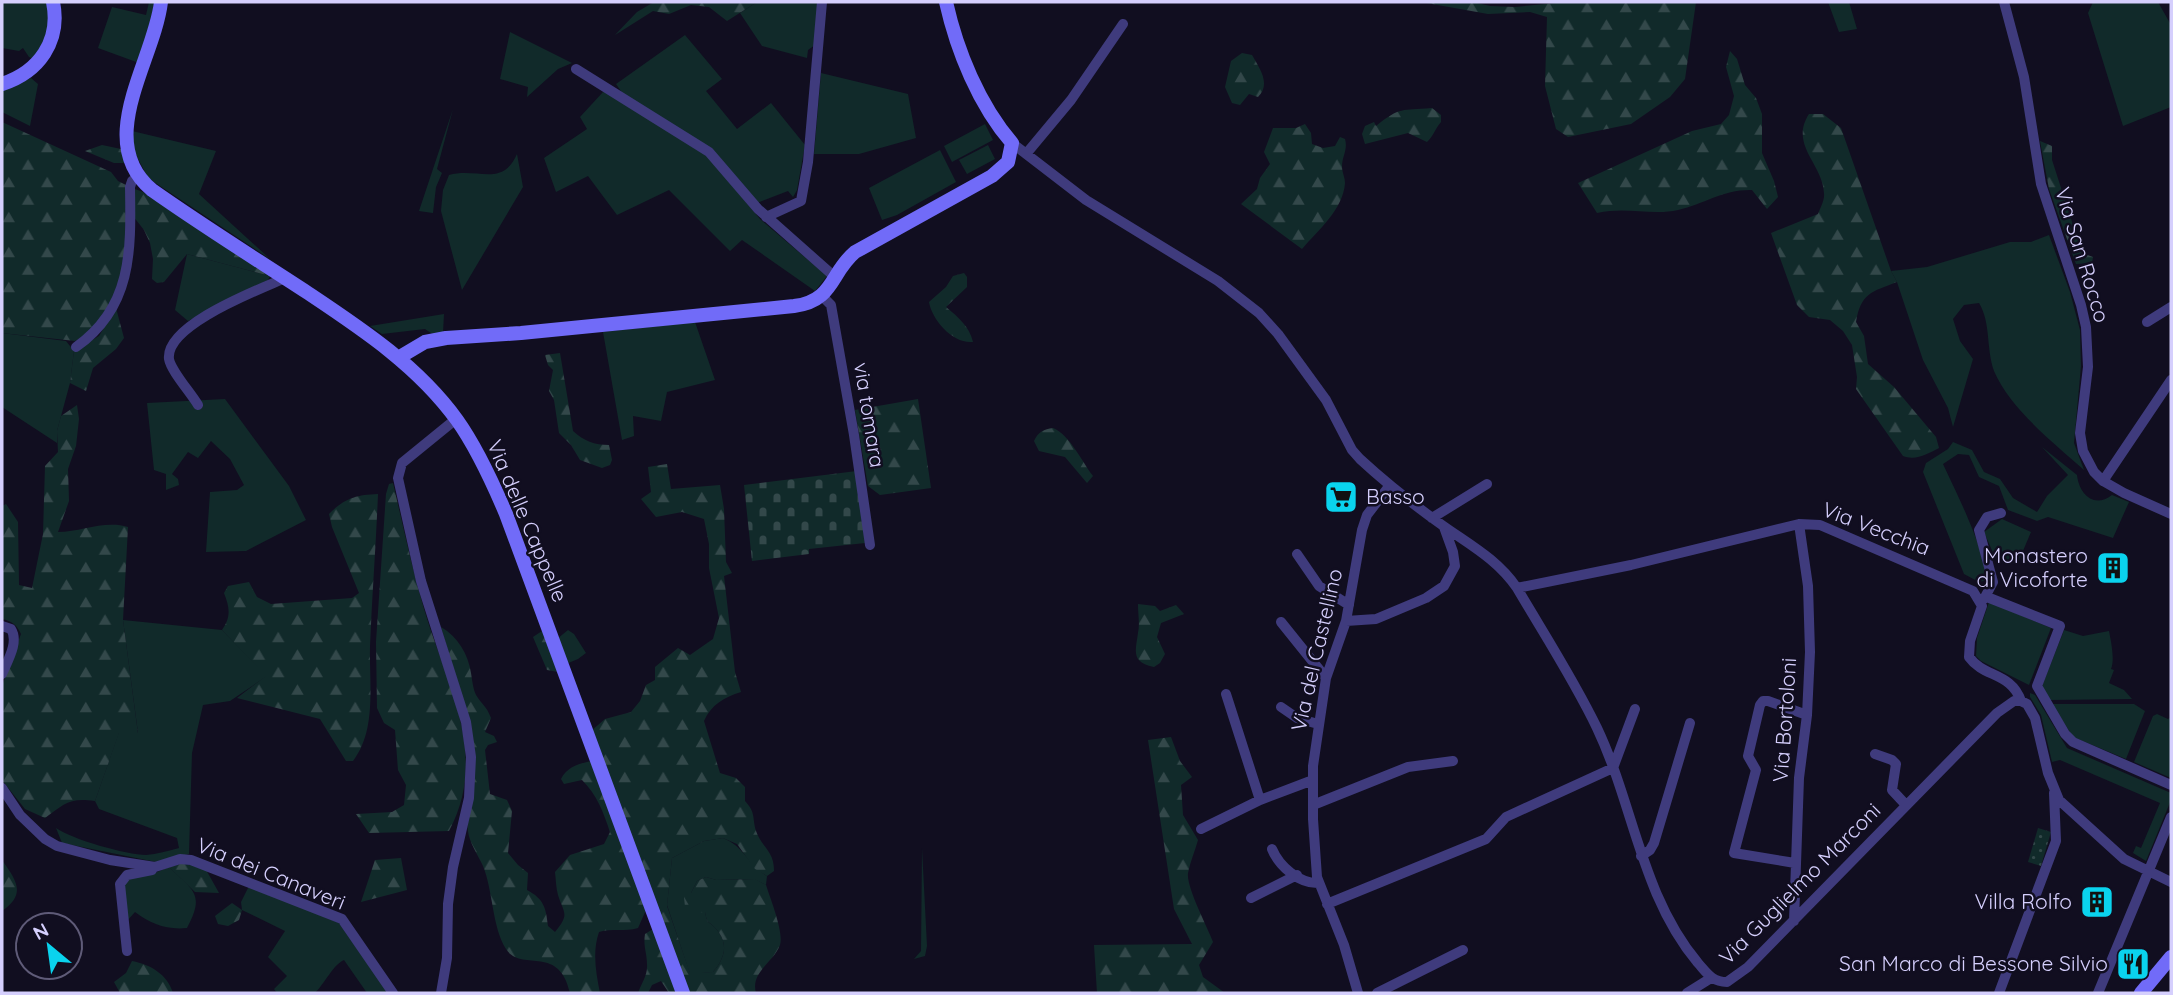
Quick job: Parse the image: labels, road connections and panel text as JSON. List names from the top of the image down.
{
  "streets": {
    "main road": ["Via delle Cappelle"],
    "street": [
      "Via San Rocco",
      "via tomara",
      "Via Vecchia",
      "Via del Castellino",
      "Via Bortoloni",
      "Via dei Canaveri",
      "Via Guglielmo Marconi"
    ]
  },
  "crossings": [
    ["Via Vecchia", "Via Bortoloni"],
    ["Via Vecchia", "Via Guglielmo Marconi"],
    ["Via del Castellino", "Via Guglielmo Marconi"],
    ["Via Bortoloni", "Via Guglielmo Marconi"]
  ],
  "places": {
    "supermarket": ["Basso"],
    "building": ["Monastero di Vicoforte", "Villa Rolfo"],
    "restaurant": ["San Marco di Bessone Silvio"]
  },
  "north": "top left"
}
